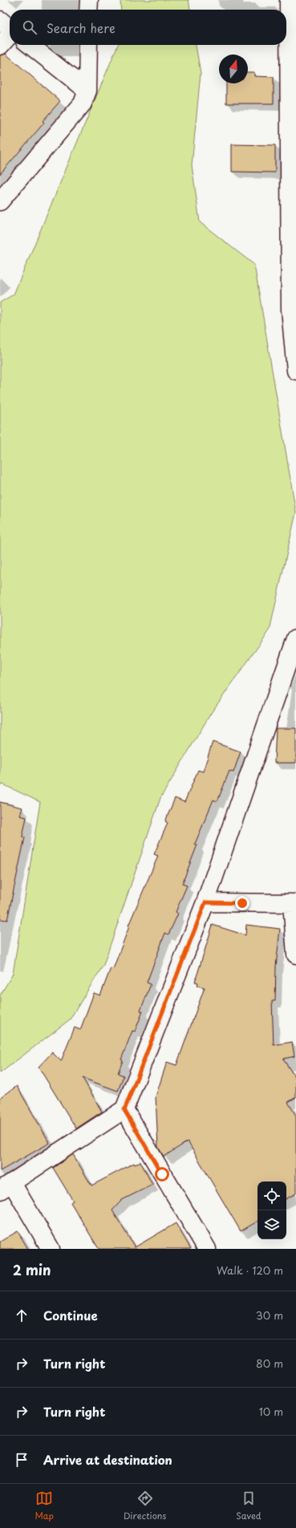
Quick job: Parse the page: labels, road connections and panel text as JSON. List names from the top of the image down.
{
  "north": "top",
  "page": {
    "search": "Search here",
    "heading": ["2 min", "Walk · 120 m"],
    "list": [
      ["Continue", "30 m"],
      ["Turn right", "80 m"],
      ["Turn right", "10 m"],
      "Arrive at destination"
    ],
    "nav": ["Map", "Directions", "Saved"]
  }
}
